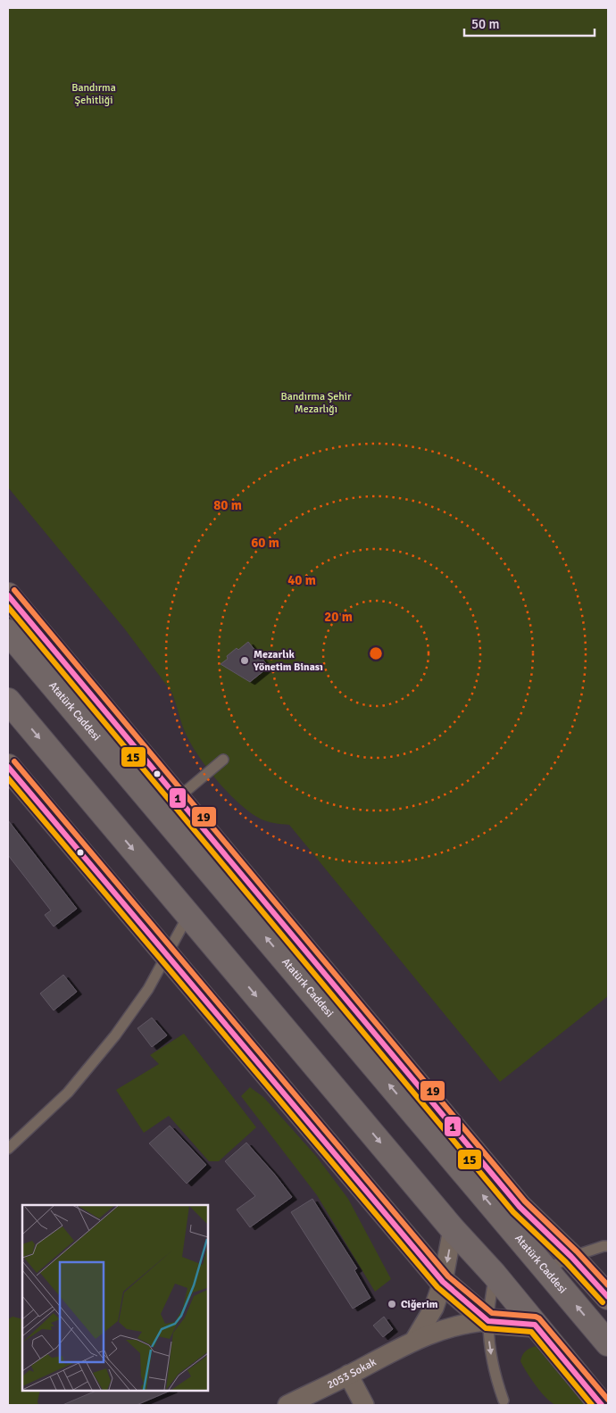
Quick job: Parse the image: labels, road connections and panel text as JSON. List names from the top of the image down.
{
  "streets": {
    "highway": ["Atatürk Caddesi"],
    "street": ["2053 Sokak"]
  },
  "parks": ["Bandırma Şehitliği", "Bandırma Şehir Mezarlığı"],
  "places": ["Mezarlık Yönetim Binası", "Ciğerim"],
  "lines": ["transit line 19", "transit line 1", "transit line 15"],
  "scale_bar": "50 m",
  "rings": [
    "80 m",
    "60 m",
    "40 m",
    "20 m"
  ]
}
